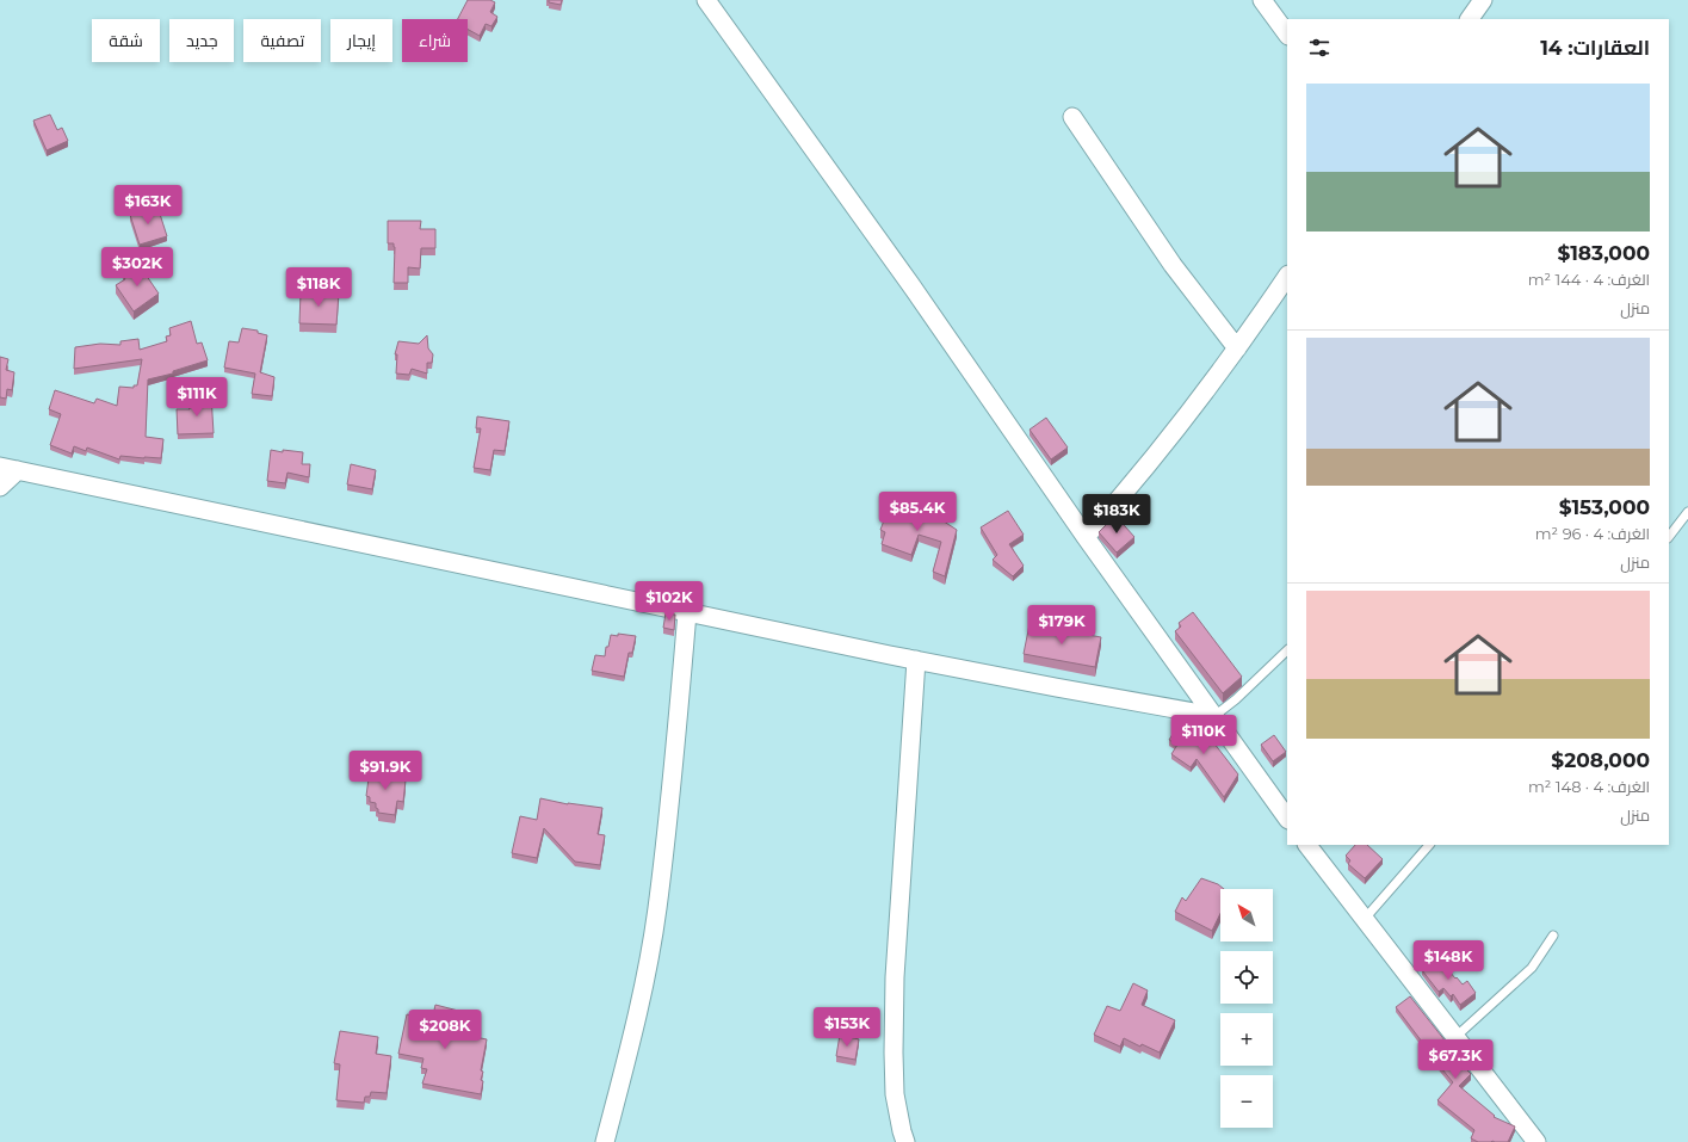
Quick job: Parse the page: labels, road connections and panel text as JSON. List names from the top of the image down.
{
  "north": "top left",
  "page": {
    "chip": [
      "شراء",
      "إيجار",
      "تصفية",
      "جديد",
      "شقة"
    ],
    "heading": "العقارات: 14",
    "list": [
      {
        "name": "$183,000",
        "note": "الغرف: 4 · 144 m² · منزل"
      },
      {
        "name": "$153,000",
        "note": "الغرف: 4 · 96 m² · منزل"
      },
      {
        "name": "$208,000",
        "note": "الغرف: 4 · 148 m² · منزل"
      }
    ],
    "price": [
      "$163K",
      "$302K",
      "$118K",
      "$111K",
      "$85.4K",
      "$183K",
      "$102K",
      "$179K",
      "$110K",
      "$91.9K",
      "$148K",
      "$153K",
      "$208K",
      "$67.3K"
    ],
    "map_buttons": ["+", "−"]
  }
}
